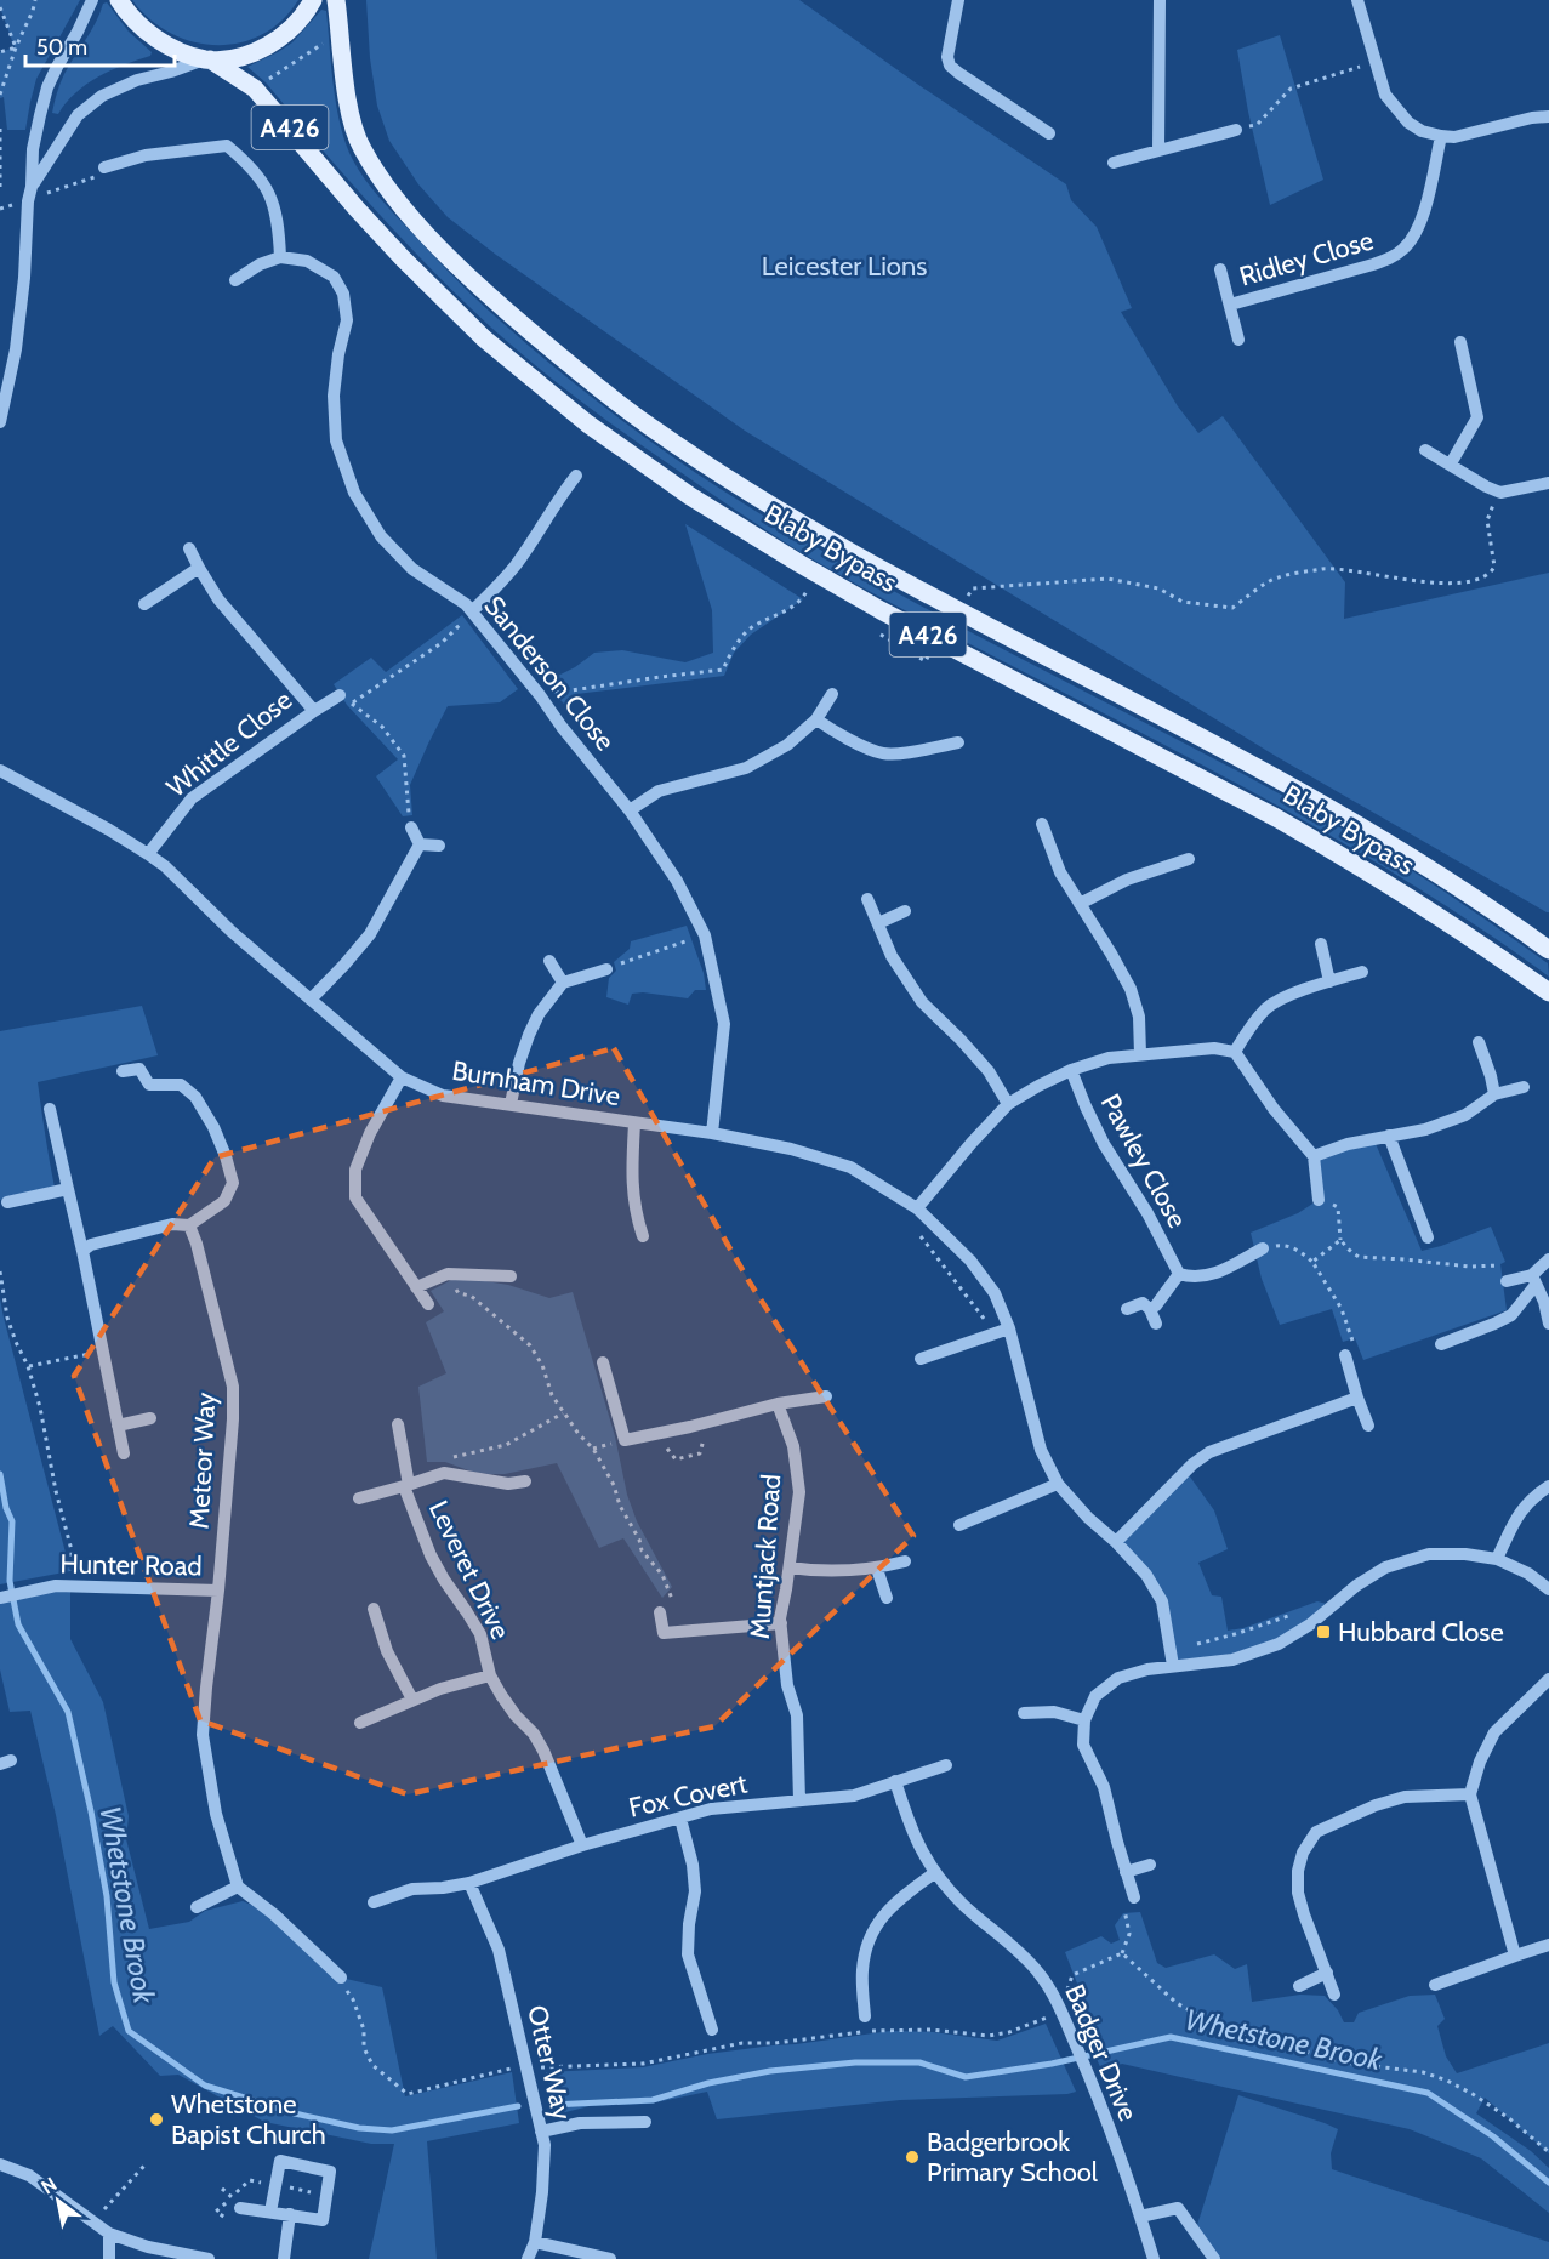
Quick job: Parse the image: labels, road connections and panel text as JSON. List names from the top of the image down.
{
  "streets": {
    "main road": ["A426", "Blaby Bypass"],
    "street": [
      "Ridley Close",
      "Sanderson Close",
      "Whittle Close",
      "Burnham Drive",
      "Pawley Close",
      "Meteor Way",
      "Muntjack Road",
      "Hunter Road",
      "Leveret Drive",
      "Fox Covert",
      "Badger Drive",
      "Otter Way"
    ]
  },
  "crossings": [
    ["Sanderson Close", "Burnham Drive"],
    ["Whittle Close", "Burnham Drive"],
    ["Meteor Way", "Hunter Road"],
    ["Muntjack Road", "Fox Covert"],
    ["Leveret Drive", "Fox Covert"],
    ["Fox Covert", "Badger Drive"],
    ["Fox Covert", "Otter Way"]
  ],
  "water": ["Whetstone Brook"],
  "parks": ["Leicester Lions"],
  "places": {
    "transit": ["Hubbard Close"],
    "other": ["Whetstone Bapist Church", "Badgerbrook Primary School"]
  },
  "scale_bar": "50 m",
  "north": "top left"
}
